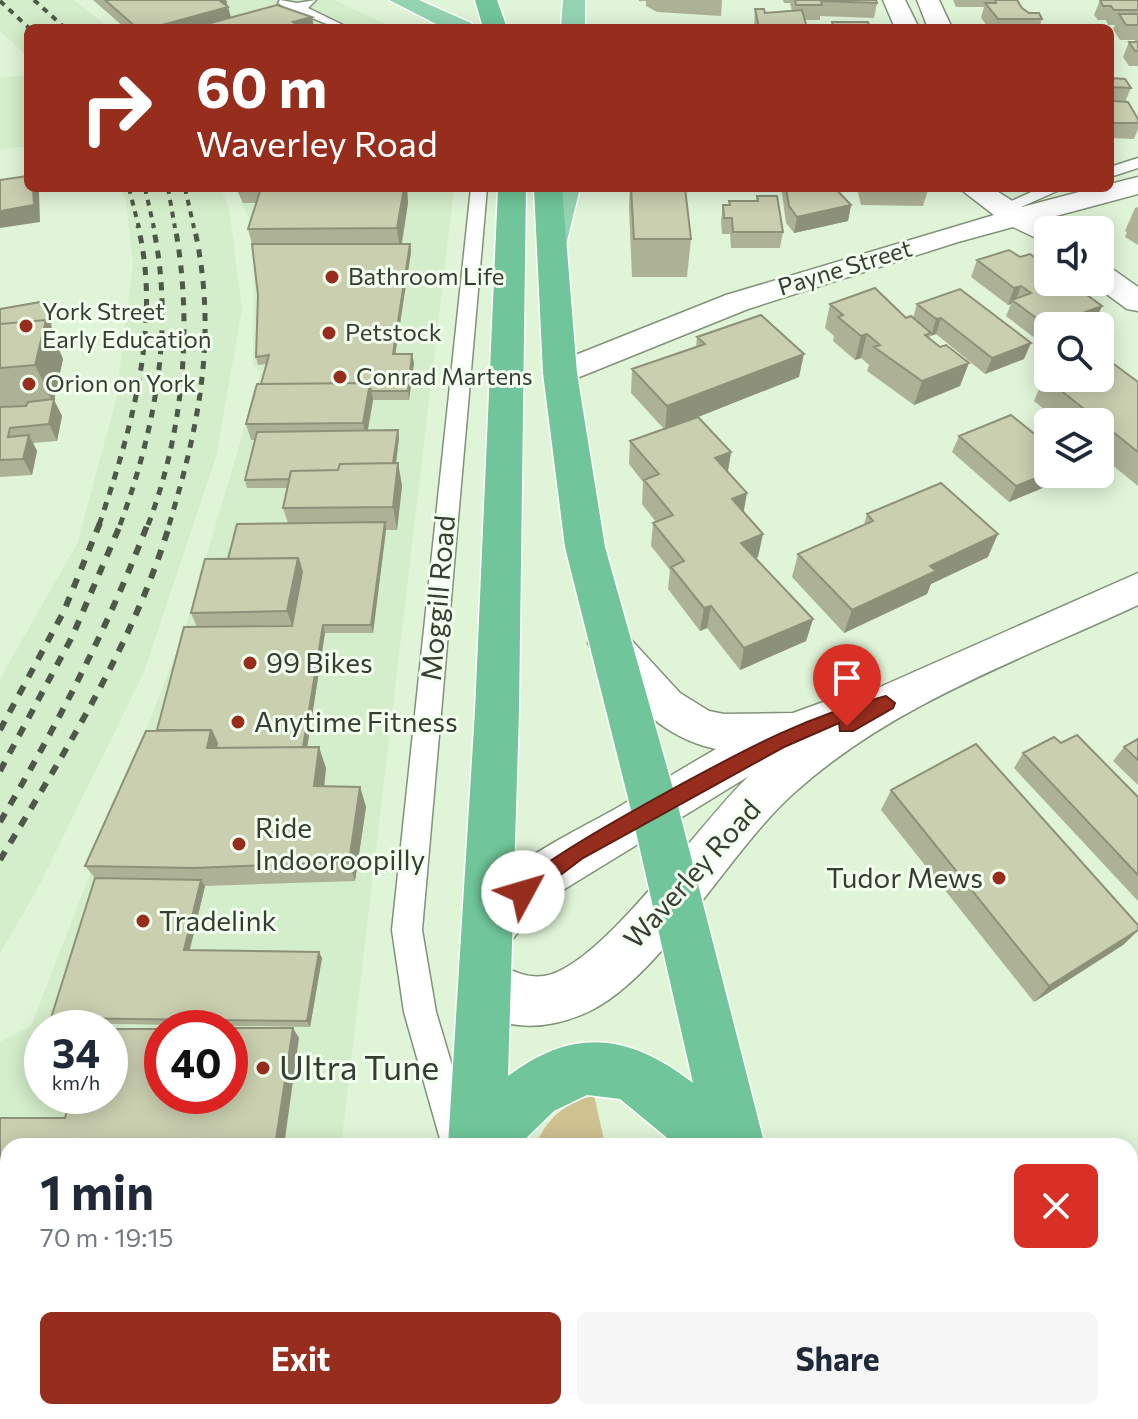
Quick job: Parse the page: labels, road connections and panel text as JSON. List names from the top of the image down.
{
  "streets": {
    "highway": ["Moggill Road"],
    "street": ["Payne Street", "Waverley Road"]
  },
  "crossings": [
    ["Moggill Road", "Waverley Road"]
  ],
  "places": [
    "Bathroom Life",
    "York Street Early Education",
    "Petstock",
    "Conrad Martens",
    "Orion on York",
    "99 Bikes",
    "Anytime Fitness",
    "Ride Indooroopilly",
    "Tudor Mews",
    "Tradelink",
    "Ultra Tune"
  ],
  "page": {
    "turn": ["60 m", "Waverley Road"],
    "speed": "34 km/h",
    "limit": "40",
    "heading": ["1 min", "70 m · 19:15"],
    "buttons": ["Exit", "Share"]
  }
}
